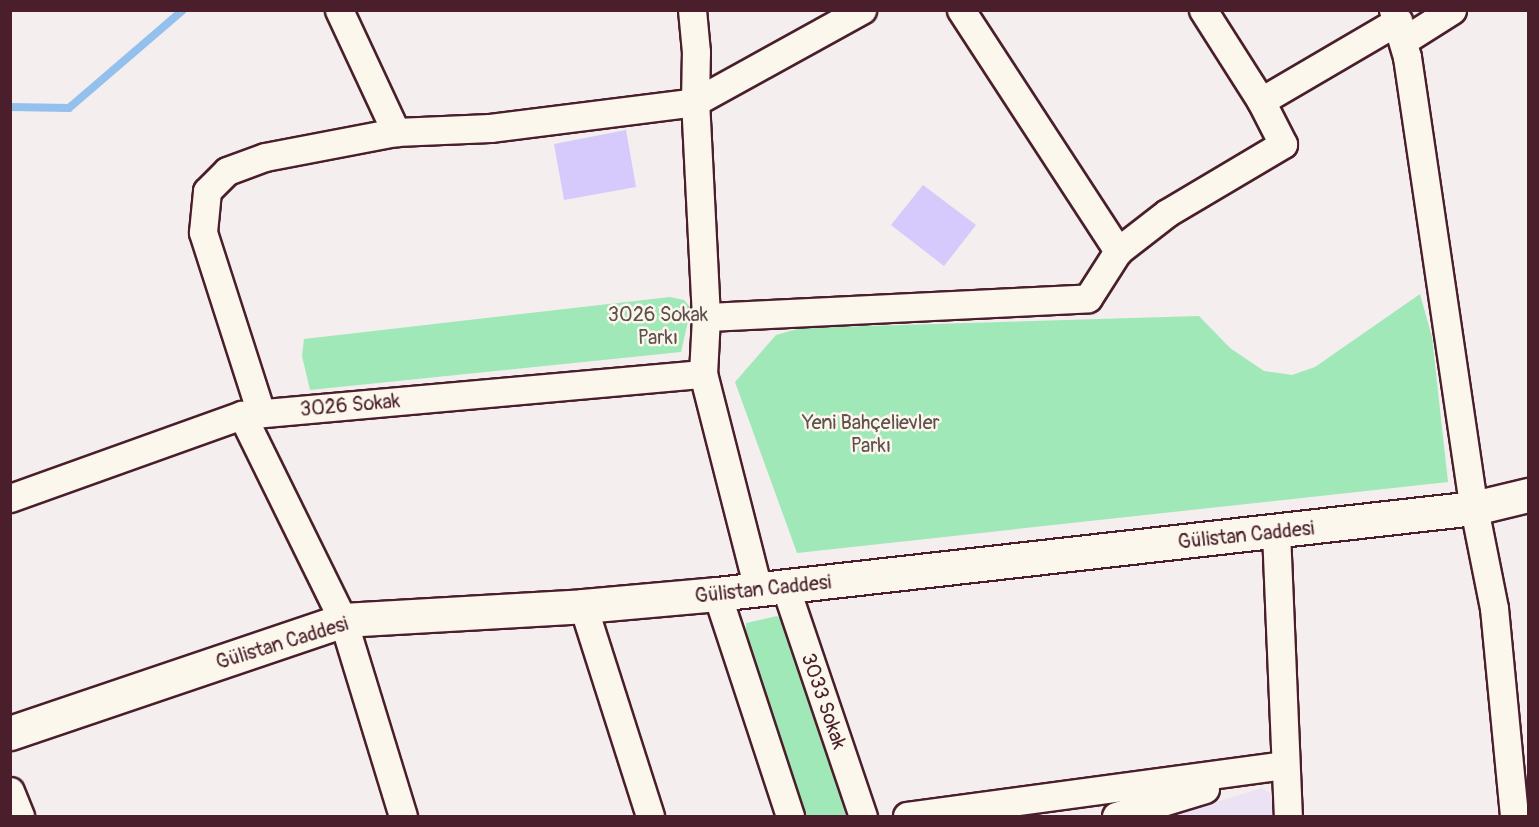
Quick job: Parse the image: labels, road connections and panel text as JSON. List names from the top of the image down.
{
  "streets": {
    "street": ["3026 Sokak", "Gülistan Caddesi", "3033 Sokak"]
  },
  "crossings": [
    ["3026 Sokak", "3033 Sokak"],
    ["Gülistan Caddesi", "3033 Sokak"]
  ],
  "parks": ["3026 Sokak Parkı", "Yeni Bahçelievler Parkı"]
}
